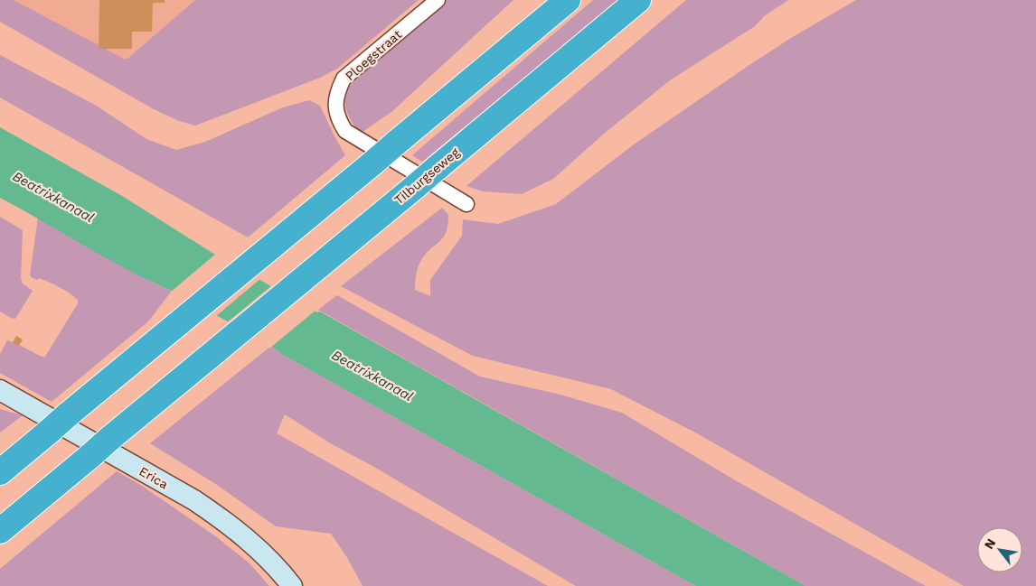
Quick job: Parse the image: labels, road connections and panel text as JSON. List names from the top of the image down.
{
  "streets": {
    "highway": ["Tilburgseweg"],
    "main road": ["Erica"],
    "street": ["Ploegstraat"]
  },
  "water": ["Beatrixkanaal"],
  "north": "top left"
}
